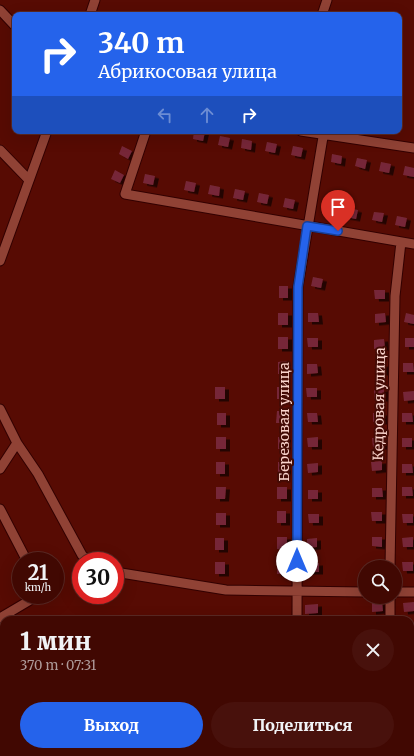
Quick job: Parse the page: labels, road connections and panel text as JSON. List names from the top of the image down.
{
  "streets": {
    "street": ["Кедровая улица", "Березовая улица"]
  },
  "page": {
    "turn": ["340 m", "Абрикосовая улица"],
    "speed": "21 km/h",
    "limit": "30",
    "heading": ["1 мин", "370 m · 07:31"],
    "buttons": ["Выход", "Поделиться"]
  }
}
